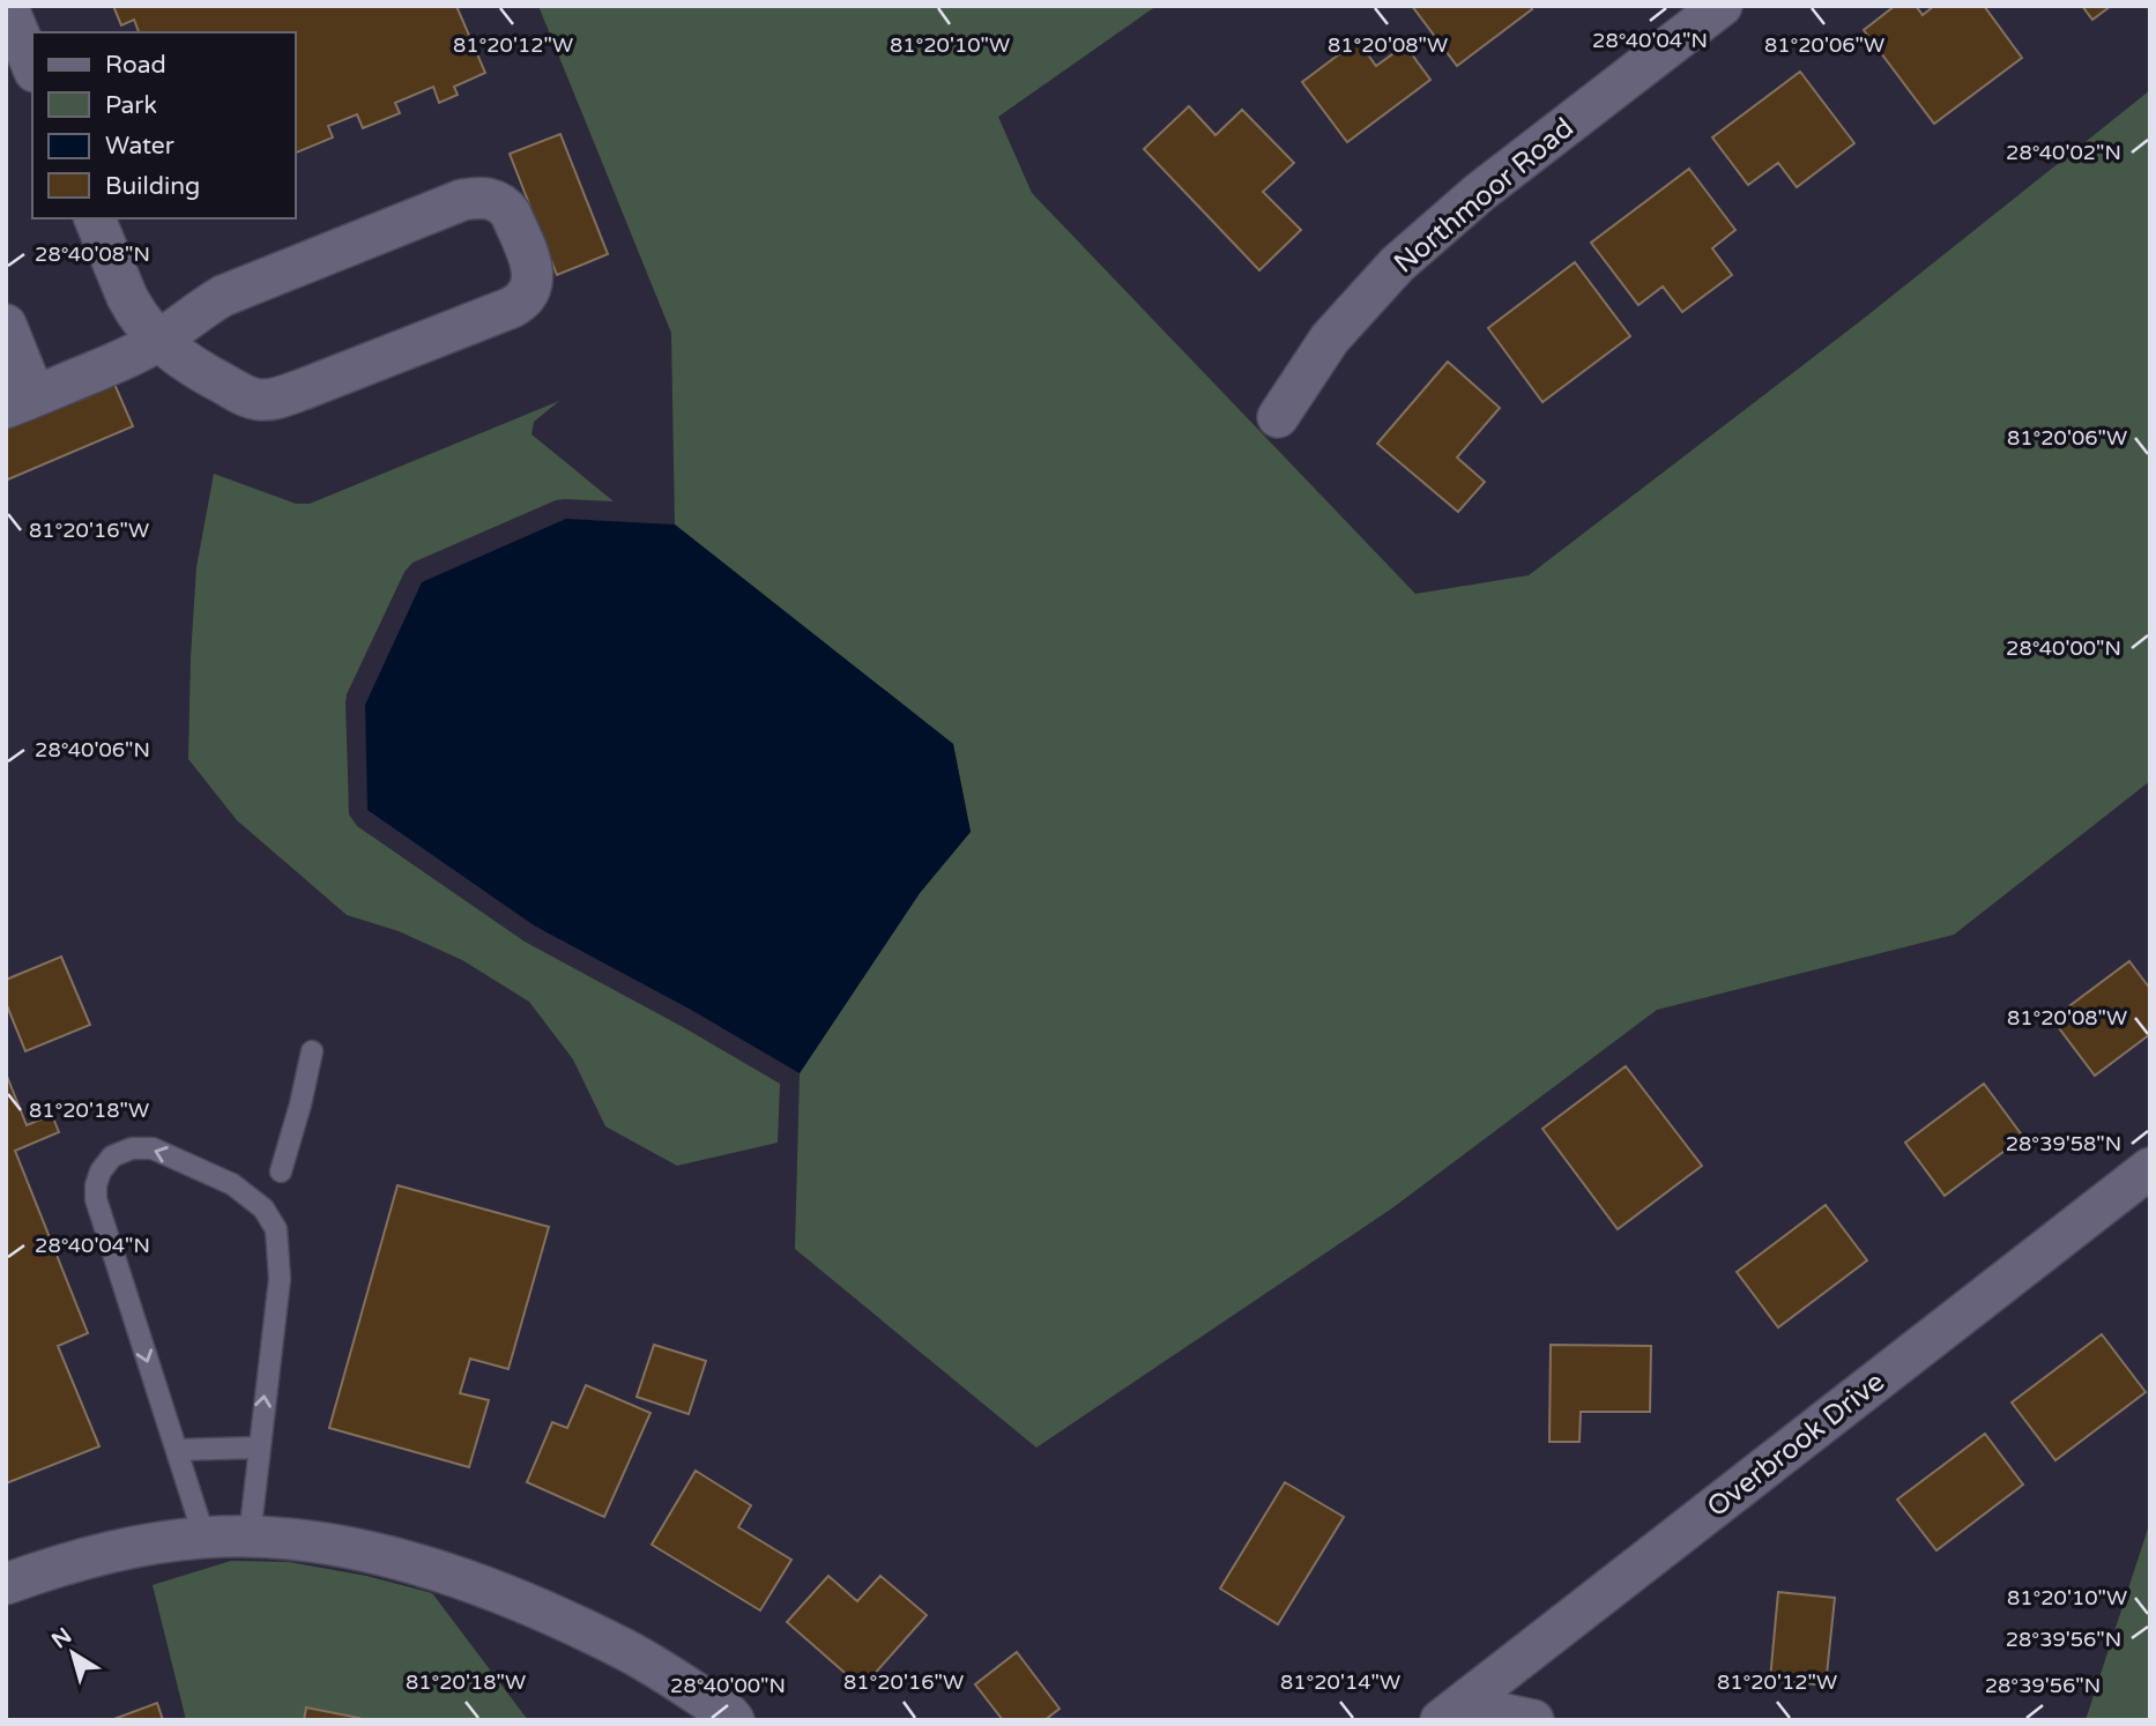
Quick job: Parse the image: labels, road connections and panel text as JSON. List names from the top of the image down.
{
  "streets": {
    "street": ["Northmoor Road", "Overbrook Drive"]
  },
  "legend": [
    "Road",
    "Park",
    "Water",
    "Building"
  ],
  "north": "top left",
  "coordinates": [
    "28°40'04\"N",
    "81°20'12\"W",
    "81°20'10\"W",
    "81°20'08\"W",
    "81°20'06\"W",
    "28°40'02\"N",
    "28°40'08\"N",
    "81°20'16\"W",
    "28°40'00\"N",
    "28°40'06\"N",
    "81°20'18\"W",
    "28°39'58\"N",
    "28°39'56\"N",
    "81°20'14\"W"
  ]
}
